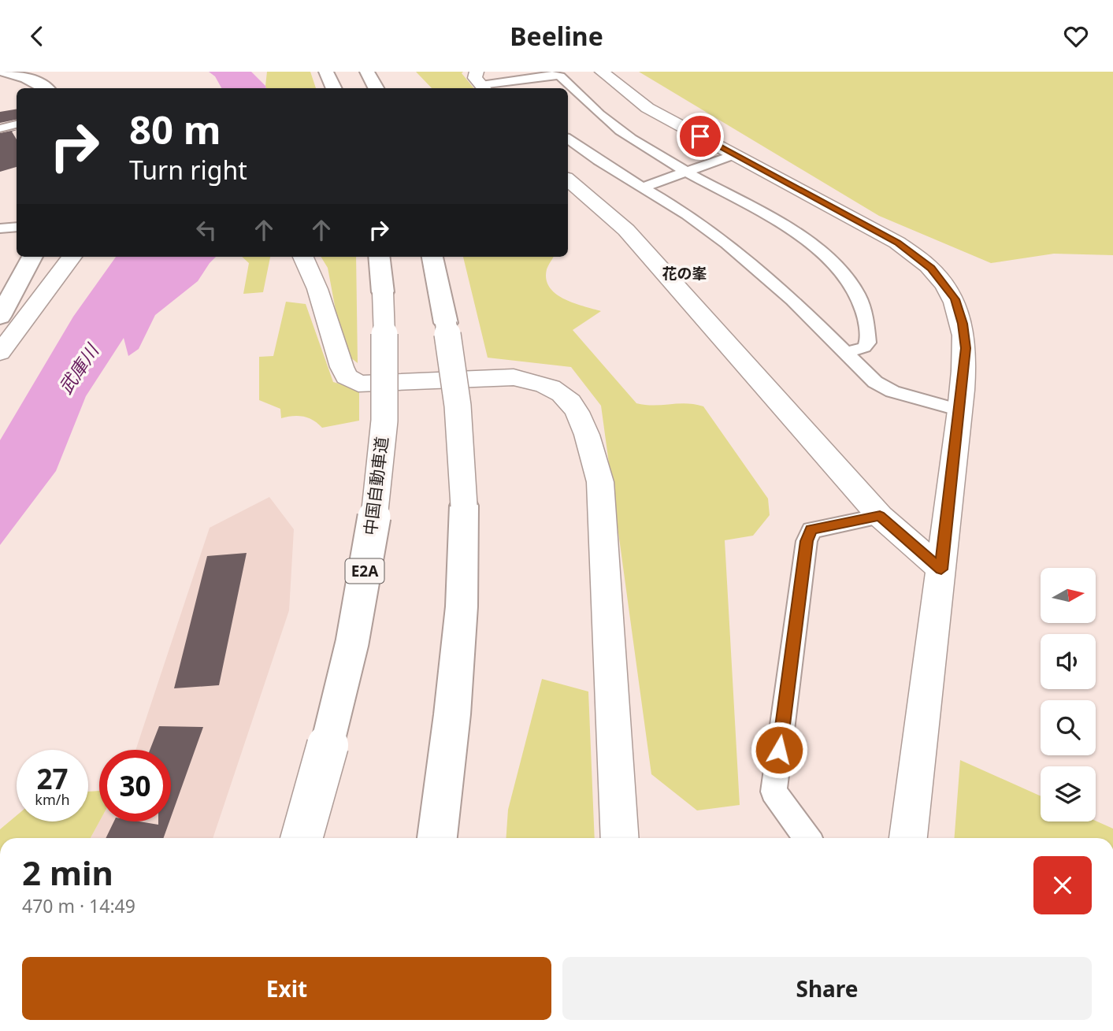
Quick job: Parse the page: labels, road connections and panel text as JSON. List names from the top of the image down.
{
  "streets": {
    "highway": ["中国自動車道", "E2A"]
  },
  "districts": ["花の峯"],
  "water": ["武庫川"],
  "north": "right",
  "page": {
    "header": "Beeline",
    "turn": ["80 m", "Turn right"],
    "speed": "27 km/h",
    "limit": "30",
    "heading": ["2 min", "470 m · 14:49"],
    "buttons": ["Exit", "Share"]
  }
}
